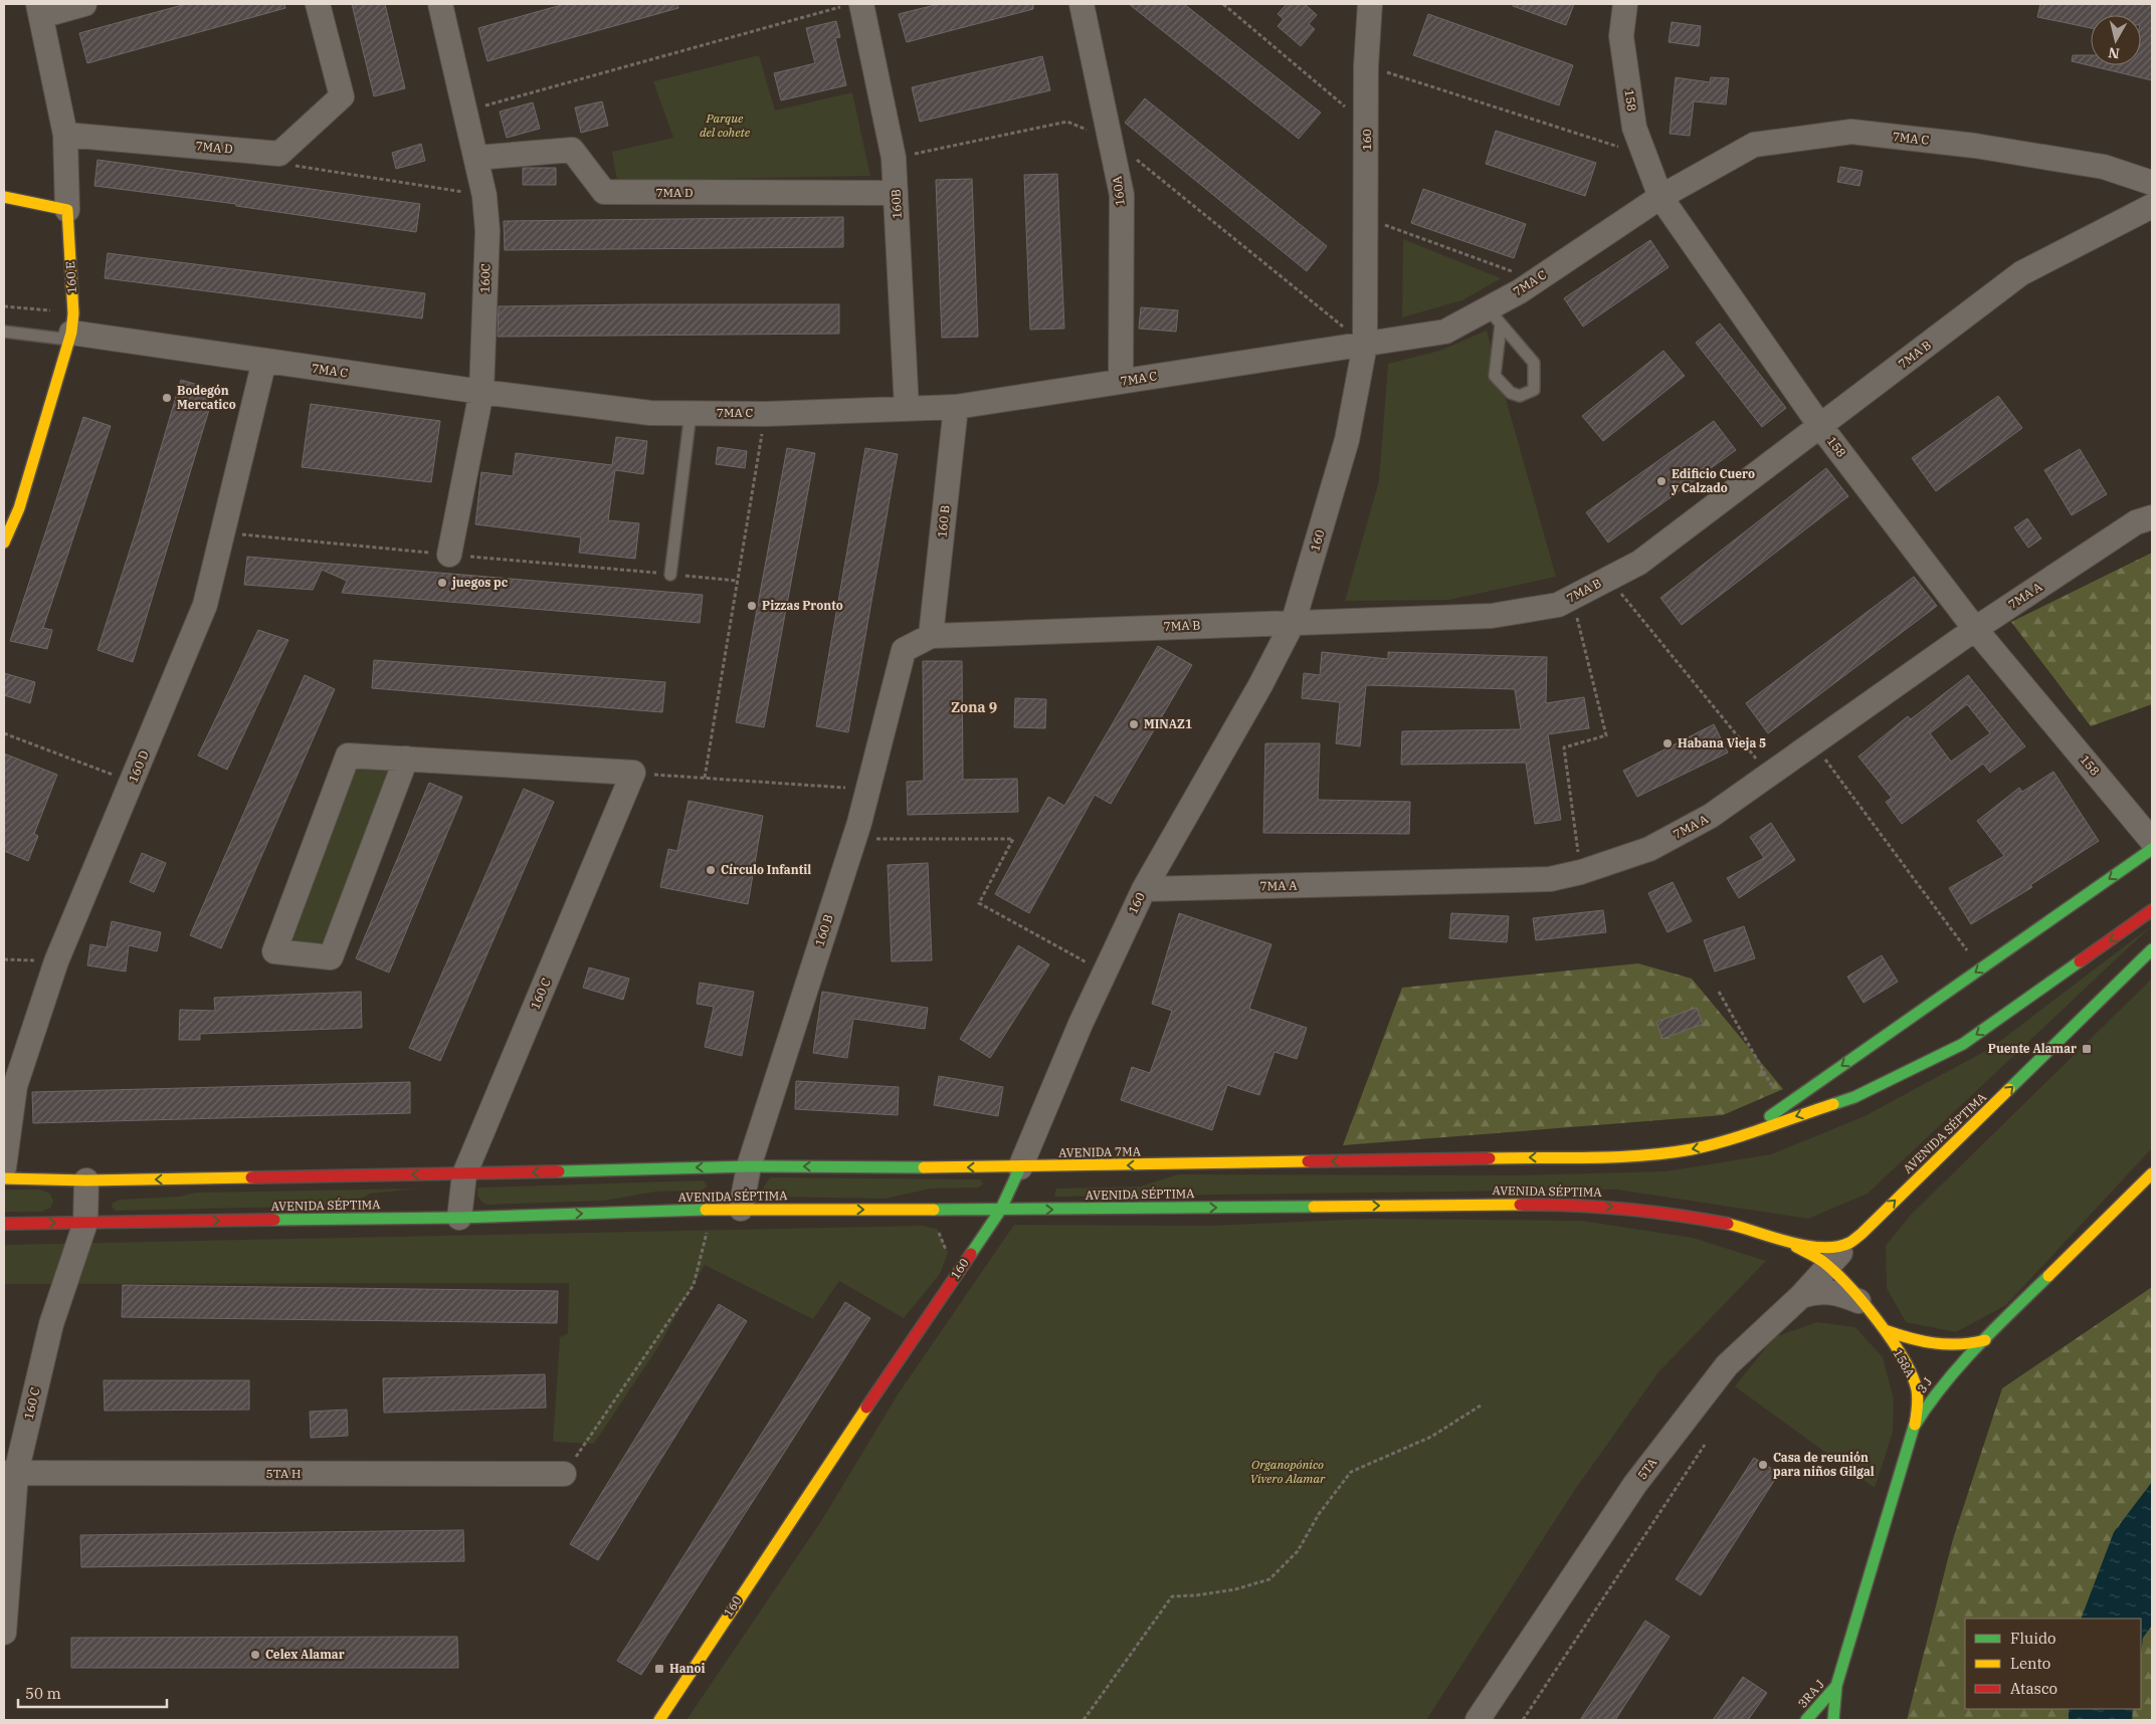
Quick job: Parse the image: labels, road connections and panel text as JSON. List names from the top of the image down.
{
  "streets": {
    "main road": [
      "160",
      "160 E",
      "AVENIDA SÉPTIMA",
      "AVENIDA 7MA",
      "158A",
      "3 J",
      "3RA J"
    ],
    "street": [
      "158",
      "7MA C",
      "7MA D",
      "160A",
      "160B",
      "160C",
      "7MA B",
      "160 B",
      "7MA A",
      "160 D",
      "160 C",
      "5TA",
      "5TA H"
    ]
  },
  "crossings": [
    ["158", "7MA C"],
    ["158", "7MA B"],
    ["158", "7MA A"],
    ["7MA C", "160"],
    ["7MA C", "160A"],
    ["7MA C", "160B"],
    ["7MA C", "160 E"],
    ["7MA C", "160C"],
    ["7MA C", "160 B"],
    ["7MA C", "160 D"],
    ["160", "7MA B"],
    ["160", "7MA A"],
    ["160", "AVENIDA SÉPTIMA"],
    ["160", "AVENIDA 7MA"],
    ["7MA D", "160B"],
    ["7MA D", "160 E"],
    ["7MA D", "160C"],
    ["7MA B", "160 B"],
    ["160 B", "AVENIDA SÉPTIMA"],
    ["160 C", "AVENIDA SÉPTIMA"],
    ["160 C", "5TA H"],
    ["AVENIDA SÉPTIMA", "5TA"],
    ["158A", "3 J"],
    ["158A", "5TA"],
    ["3 J", "3RA J"]
  ],
  "one_way": ["AVENIDA 7MA"],
  "districts": ["Zona 9"],
  "parks": ["Parque del cohete", "Organopónico Vivero Alamar"],
  "places": {
    "other": [
      "Bodegón Mercatico",
      "Edificio Cuero y Calzado",
      "juegos pc",
      "Pizzas Pronto",
      "MINAZ1",
      "Habana Vieja 5",
      "Círculo Infantil",
      "Casa de reunión para niños Gilgal",
      "Celex Alamar"
    ],
    "transit": ["Puente Alamar", "Hanoi"]
  },
  "legend": ["Fluido", "Lento", "Atasco"],
  "scale_bar": "50 m",
  "north": "bottom"
}
